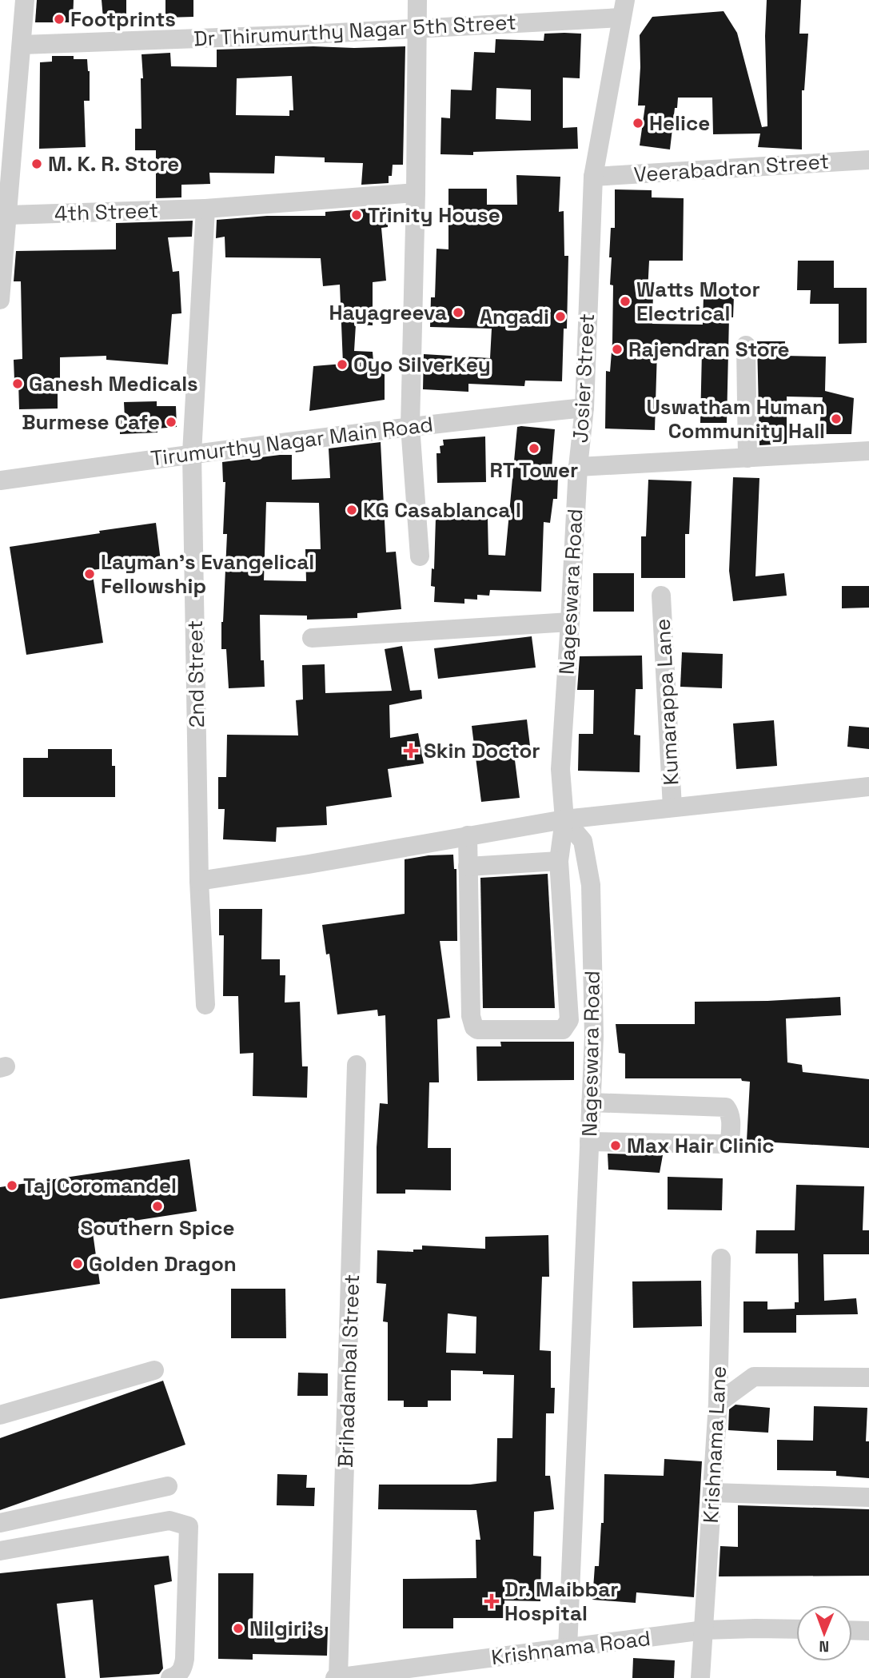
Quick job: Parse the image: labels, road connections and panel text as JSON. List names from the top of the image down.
{
  "streets": {
    "street": [
      "Dr Thirumurthy Nagar 5th Street",
      "Veerabadran Street",
      "4th Street",
      "Josier Street",
      "Tirumurthy Nagar Main Road",
      "Nageswara Road",
      "2nd Street",
      "Kumarappa Lane",
      "Brihadambal Street",
      "Krishnama Lane",
      "Krishnama Road"
    ]
  },
  "crossings": [
    ["Dr Thirumurthy Nagar 5th Street", "Josier Street"],
    ["Veerabadran Street", "Josier Street"],
    ["4th Street", "2nd Street"],
    ["Josier Street", "Tirumurthy Nagar Main Road"],
    ["Josier Street", "Nageswara Road"],
    ["Tirumurthy Nagar Main Road", "2nd Street"],
    ["Nageswara Road", "Kumarappa Lane"],
    ["Nageswara Road", "Krishnama Road"],
    ["2nd Street", "Kumarappa Lane"],
    ["Brihadambal Street", "Krishnama Road"],
    ["Krishnama Lane", "Krishnama Road"]
  ],
  "places": {
    "other": [
      "Footprints",
      "Helice",
      "M. K. R. Store",
      "Trinity House",
      "Watts Motor Electrical",
      "Hayagreeva",
      "Angadi",
      "Rajendran Store",
      "Oyo SilverKey",
      "Ganesh Medicals",
      "Uswatham Human Community Hall",
      "Burmese Cafe",
      "RT Tower",
      "KG Casablanca I",
      "Layman's Evangelical Fellowship",
      "Max Hair Clinic",
      "Taj Coromandel",
      "Southern Spice",
      "Golden Dragon",
      "Nilgiri's"
    ],
    "health": ["Skin Doctor", "Dr. Maibbar Hospital"]
  },
  "north": "bottom"
}
